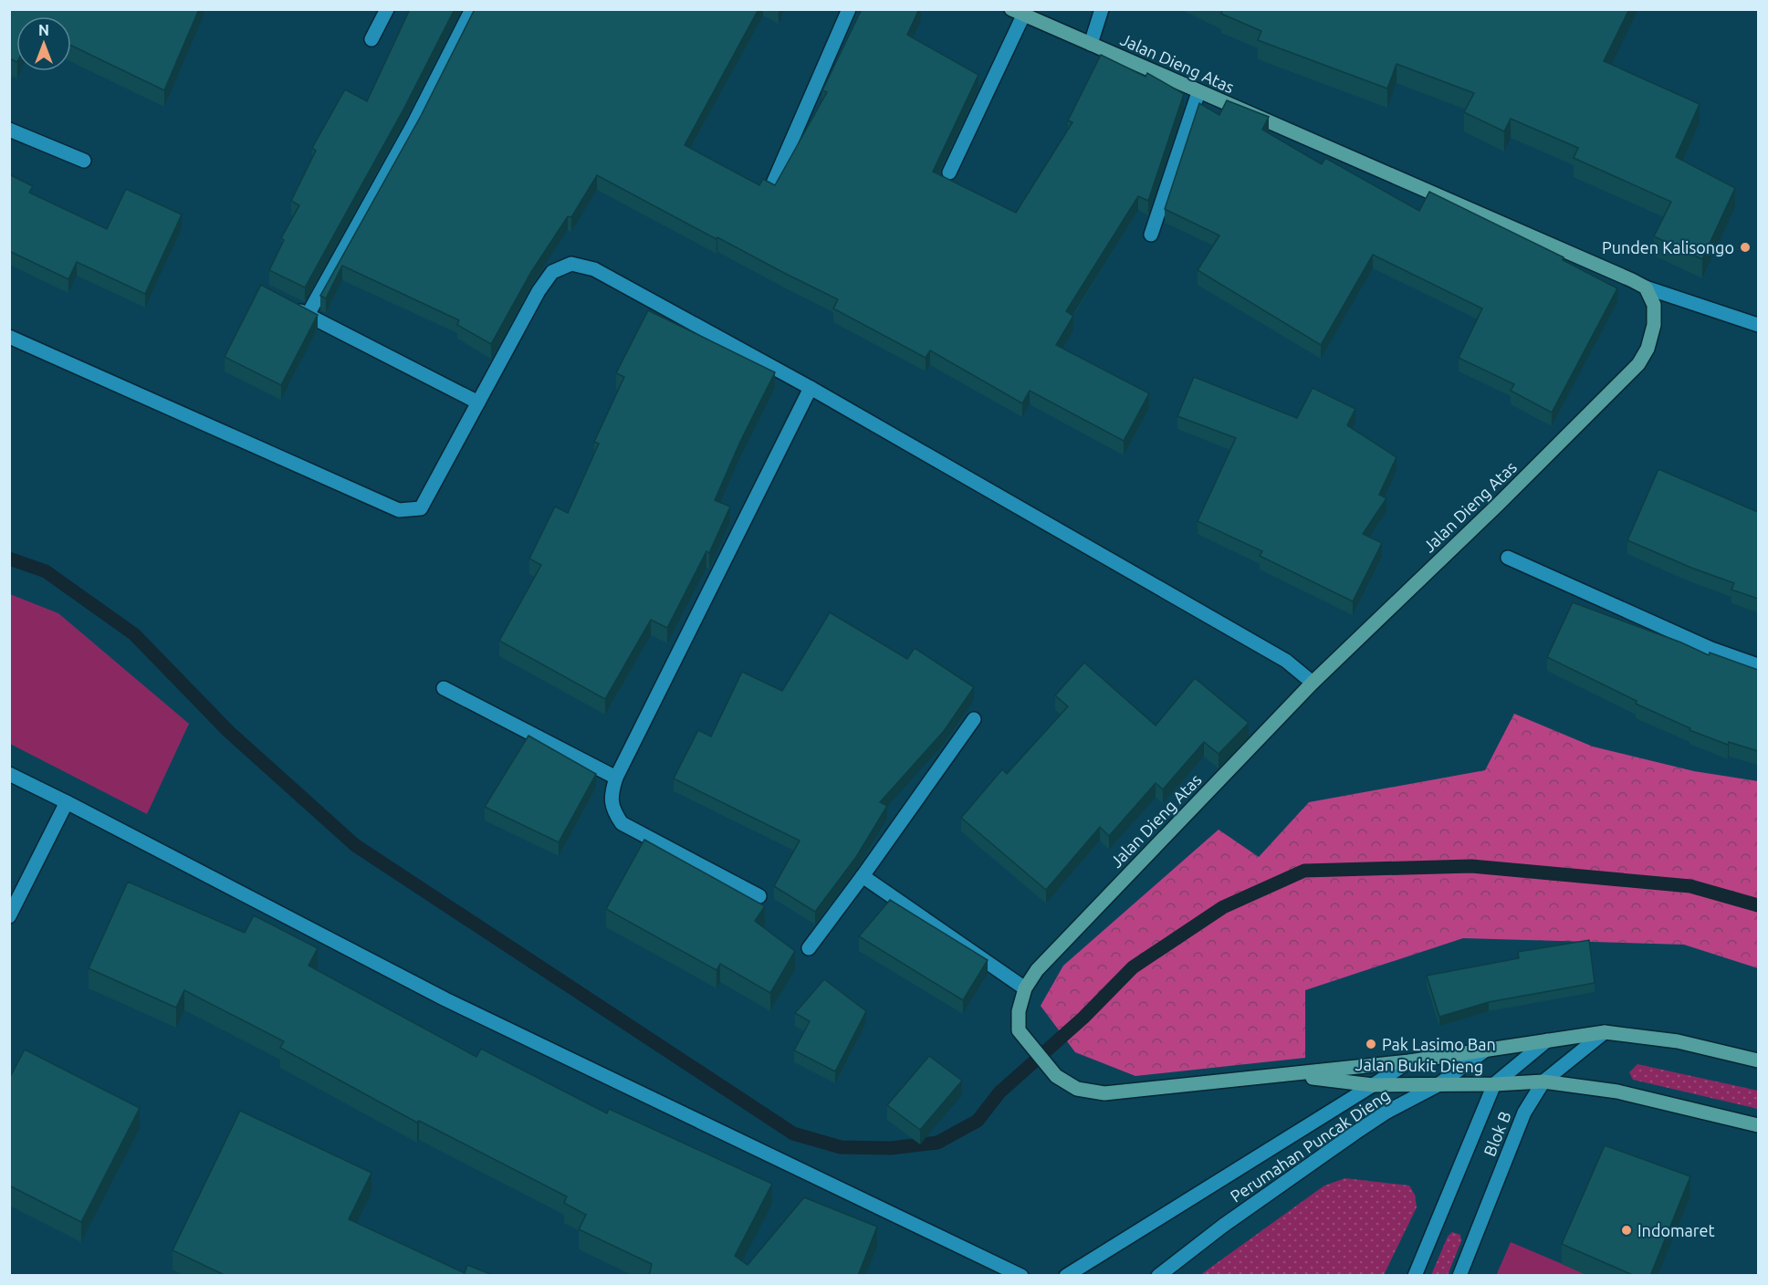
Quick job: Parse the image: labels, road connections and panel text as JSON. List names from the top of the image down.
{
  "streets": {
    "street": [
      "Jalan Dieng Atas",
      "Jalan Bukit Dieng",
      "Blok B",
      "Perumahan Puncak Dieng"
    ]
  },
  "crossings": [
    ["Jalan Dieng Atas", "Jalan Bukit Dieng"],
    ["Jalan Bukit Dieng", "Blok B"],
    ["Jalan Bukit Dieng", "Perumahan Puncak Dieng"]
  ],
  "places": ["Punden Kalisongo", "Pak Lasimo Ban", "Indomaret"],
  "north": "top"
}
